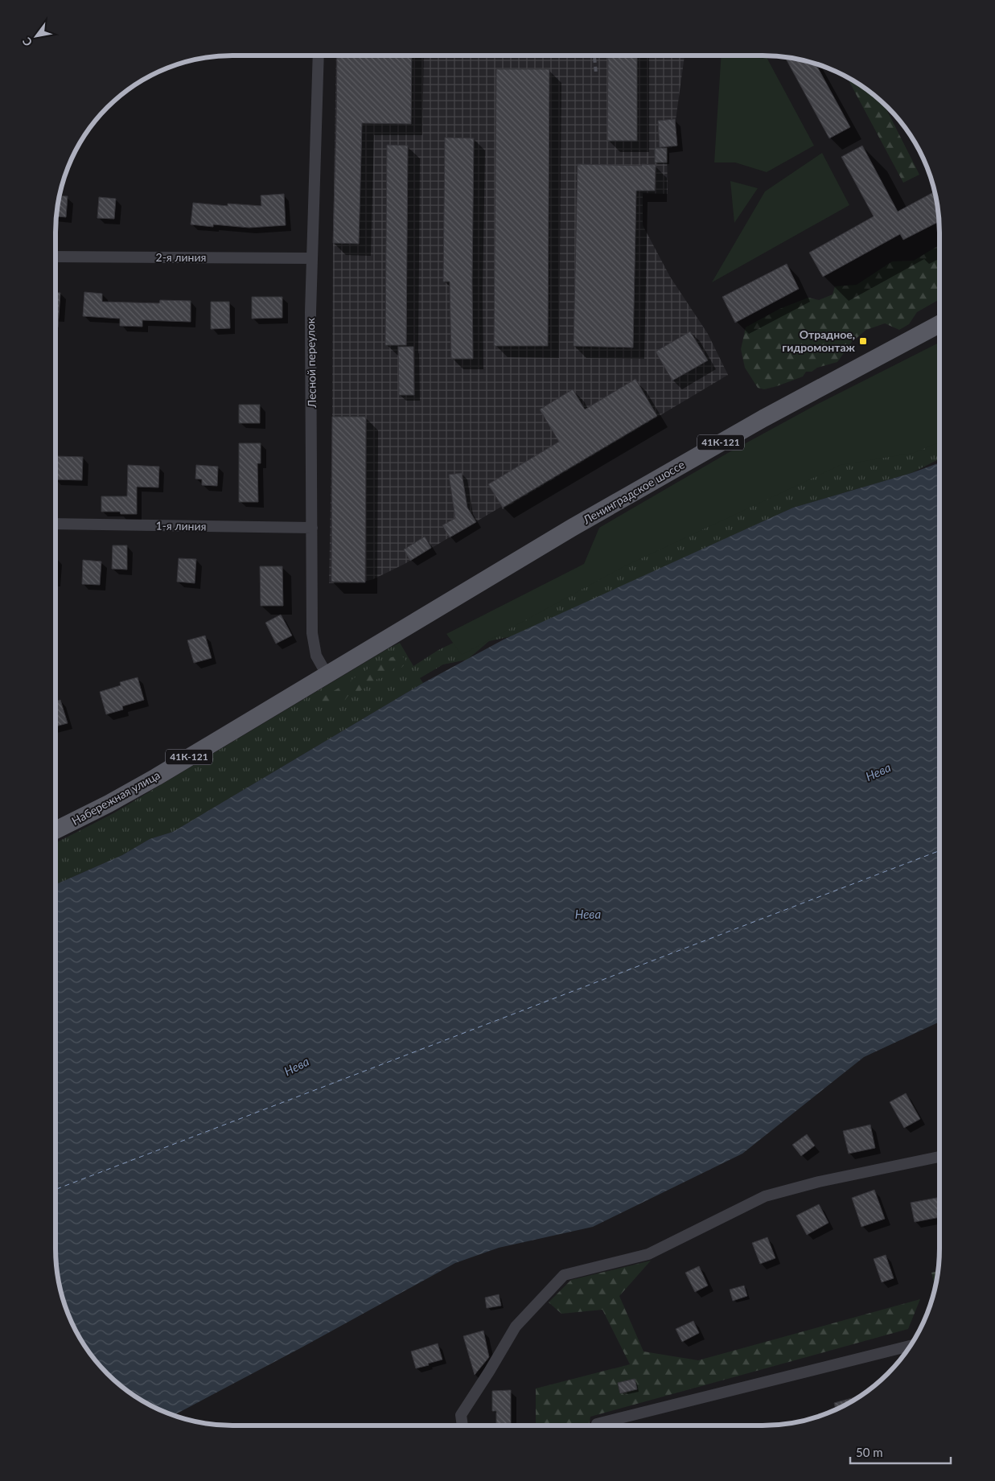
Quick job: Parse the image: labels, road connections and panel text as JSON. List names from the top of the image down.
{
  "streets": {
    "main road": ["41К-121", "Ленинградское шоссе", "Набережная улица"],
    "street": ["2-я линия", "Лесной переулок", "1-я линия"]
  },
  "crossings": [
    ["2-я линия", "Лесной переулок"],
    ["Лесной переулок", "Ленинградское шоссе"],
    ["Лесной переулок", "1-я линия"],
    ["Лесной переулок", "Набережная улица"],
    ["Ленинградское шоссе", "Набережная улица"]
  ],
  "water": ["Нева"],
  "places": {
    "transit": ["Отрадное, гидромонтаж"]
  },
  "scale_bar": "50 m",
  "north": "bottom left"
}
